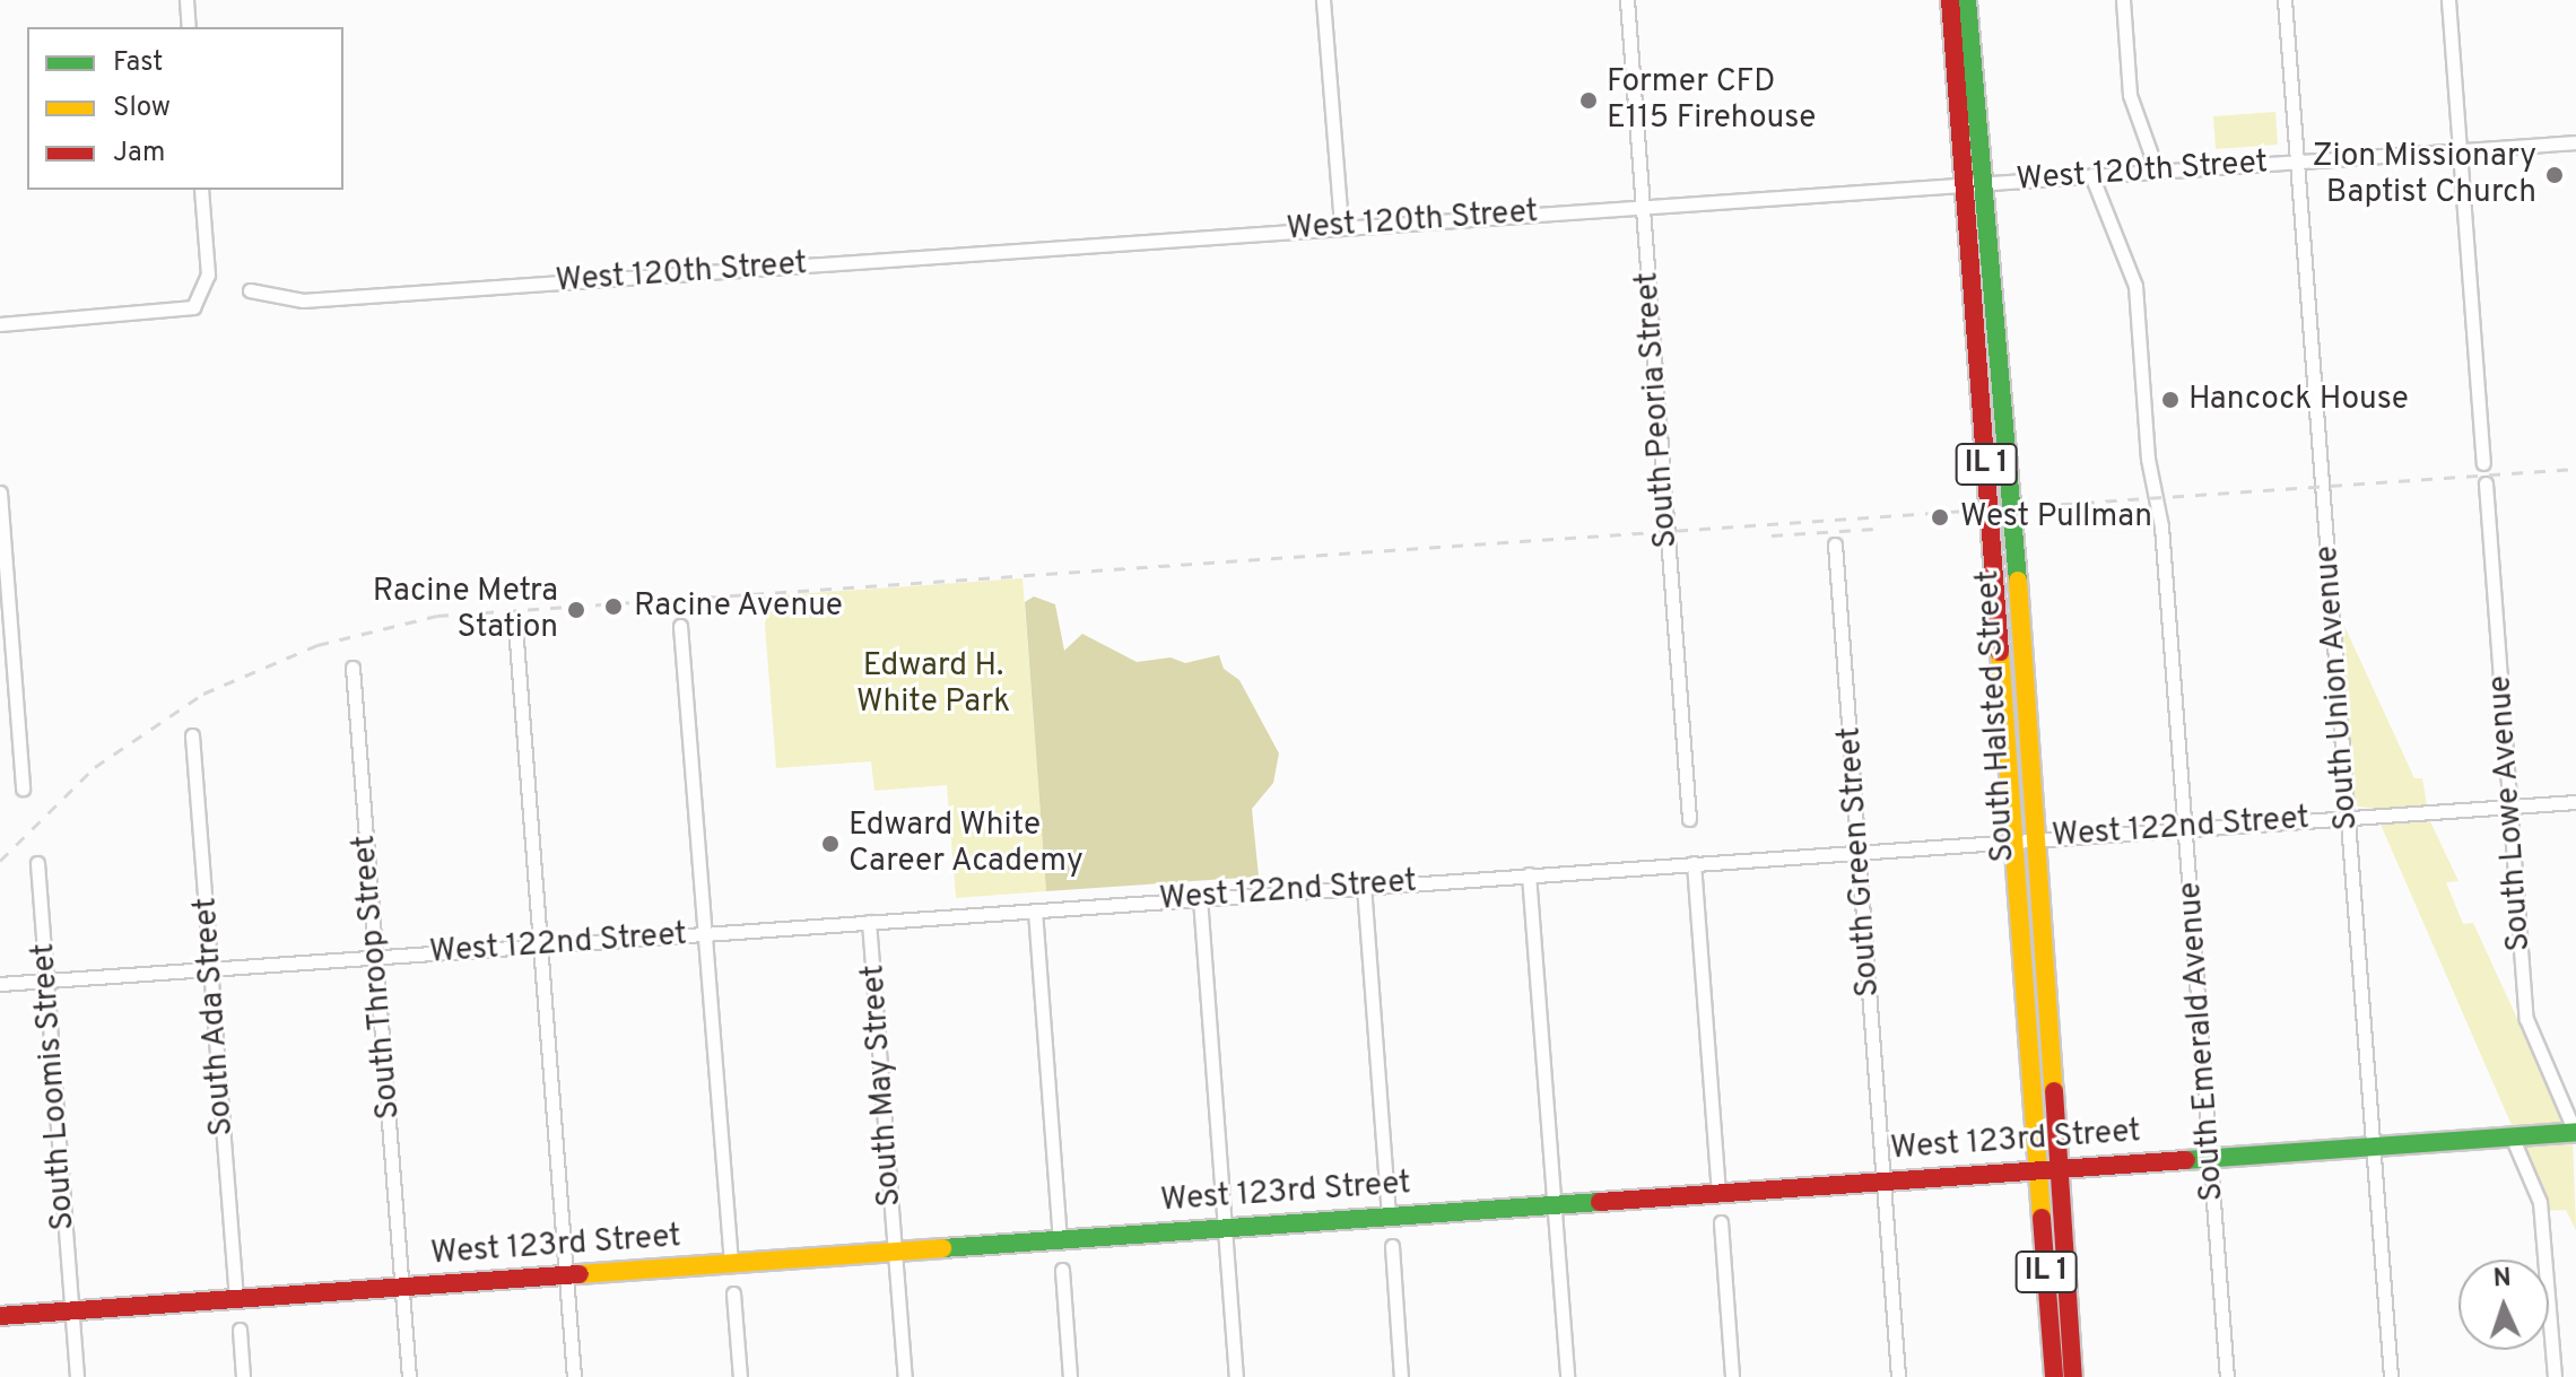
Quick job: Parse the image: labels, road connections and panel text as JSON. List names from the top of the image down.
{
  "streets": {
    "main road": ["IL 1", "South Halsted Street", "West 123rd Street"],
    "street": [
      "West 120th Street",
      "South Peoria Street",
      "South Union Avenue",
      "South Lowe Avenue",
      "West 122nd Street",
      "South Green Street",
      "South Throop Street",
      "South Ada Street",
      "South Emerald Avenue",
      "South May Street",
      "South Loomis Street"
    ]
  },
  "crossings": [
    ["West 120th Street", "South Peoria Street"],
    ["West 120th Street", "South Union Avenue"],
    ["West 120th Street", "South Halsted Street"],
    ["West 120th Street", "South Emerald Avenue"],
    ["South Union Avenue", "West 122nd Street"],
    ["South Union Avenue", "West 123rd Street"],
    ["South Halsted Street", "West 122nd Street"],
    ["South Halsted Street", "West 123rd Street"],
    ["South Lowe Avenue", "West 122nd Street"],
    ["South Lowe Avenue", "West 123rd Street"],
    ["West 122nd Street", "South Green Street"],
    ["West 122nd Street", "South Throop Street"],
    ["West 122nd Street", "South Ada Street"],
    ["West 122nd Street", "South Emerald Avenue"],
    ["West 122nd Street", "South May Street"],
    ["West 122nd Street", "South Loomis Street"],
    ["South Green Street", "West 123rd Street"],
    ["South Throop Street", "West 123rd Street"],
    ["South Ada Street", "West 123rd Street"],
    ["South Emerald Avenue", "West 123rd Street"],
    ["South May Street", "West 123rd Street"],
    ["South Loomis Street", "West 123rd Street"]
  ],
  "parks": ["Edward H. White Park"],
  "places": [
    "Former CFD E115 Firehouse",
    "Zion Missionary Baptist Church",
    "Hancock House",
    "West Pullman",
    "Racine Avenue",
    "Racine Metra Station",
    "Edward White Career Academy"
  ],
  "legend": ["Fast", "Slow", "Jam"],
  "north": "top"
}
